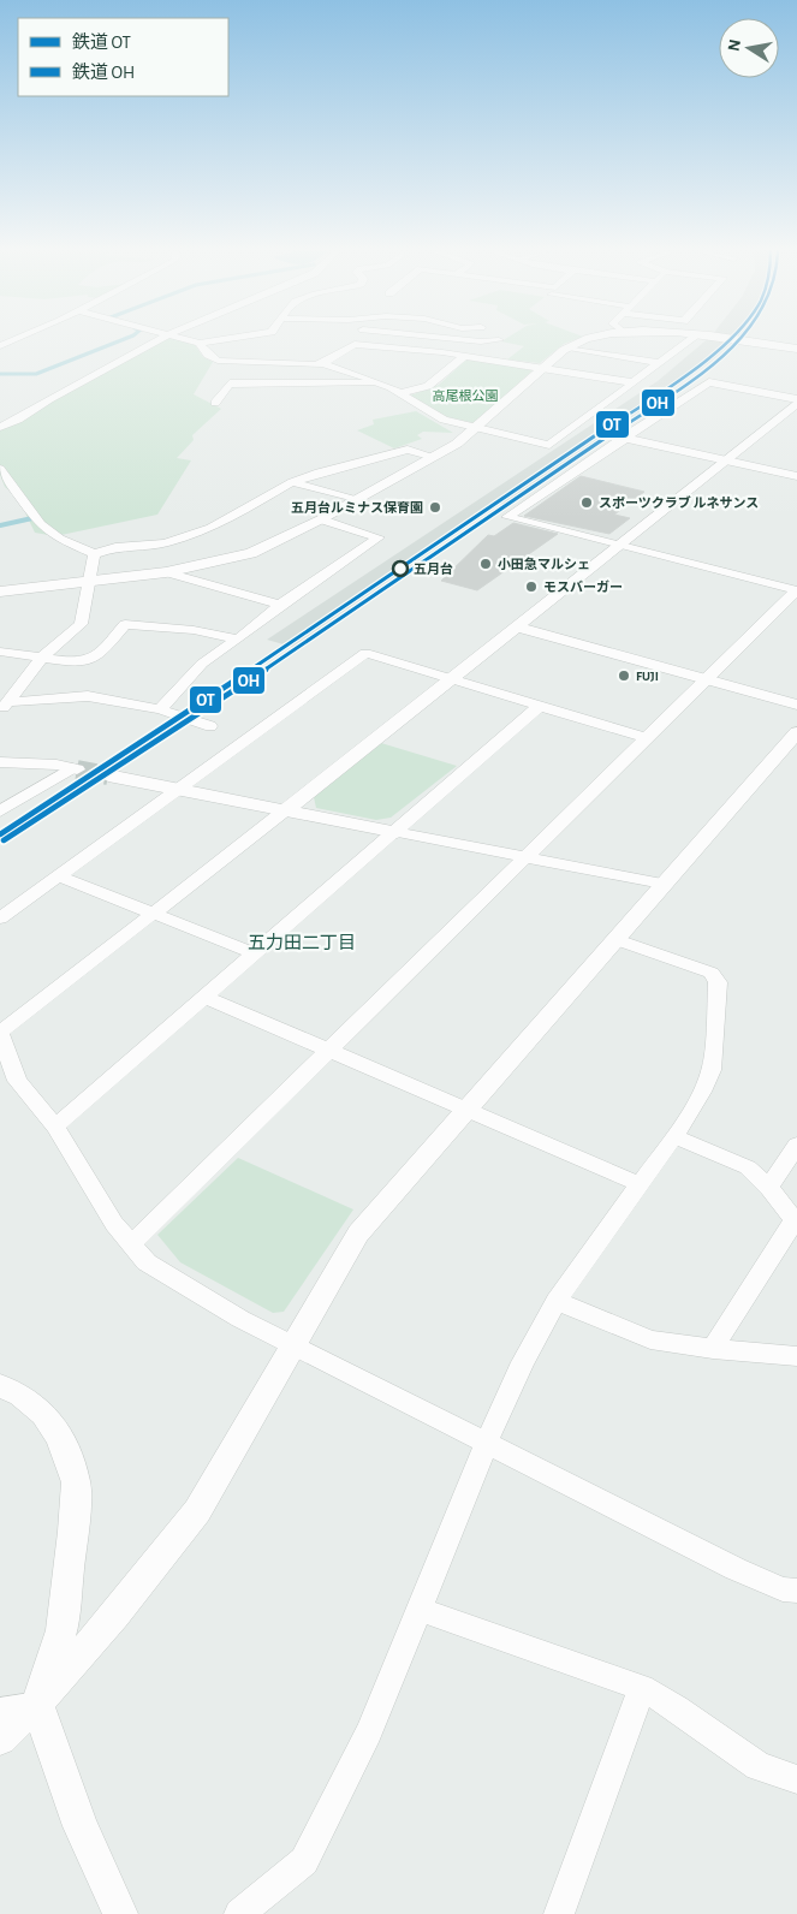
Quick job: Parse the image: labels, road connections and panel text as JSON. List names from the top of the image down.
{
  "districts": ["五力田二丁目"],
  "parks": ["高尾根公園"],
  "places": [
    "スポーツクラブ ルネサンス",
    "五月台ルミナス保育園",
    "小田急マルシェ",
    "五月台",
    "モスバーガー",
    "FUJI"
  ],
  "lines": ["rail line OT", "rail line OH"],
  "legend": ["鉄道 OT", "鉄道 OH"],
  "north": "left"
}
